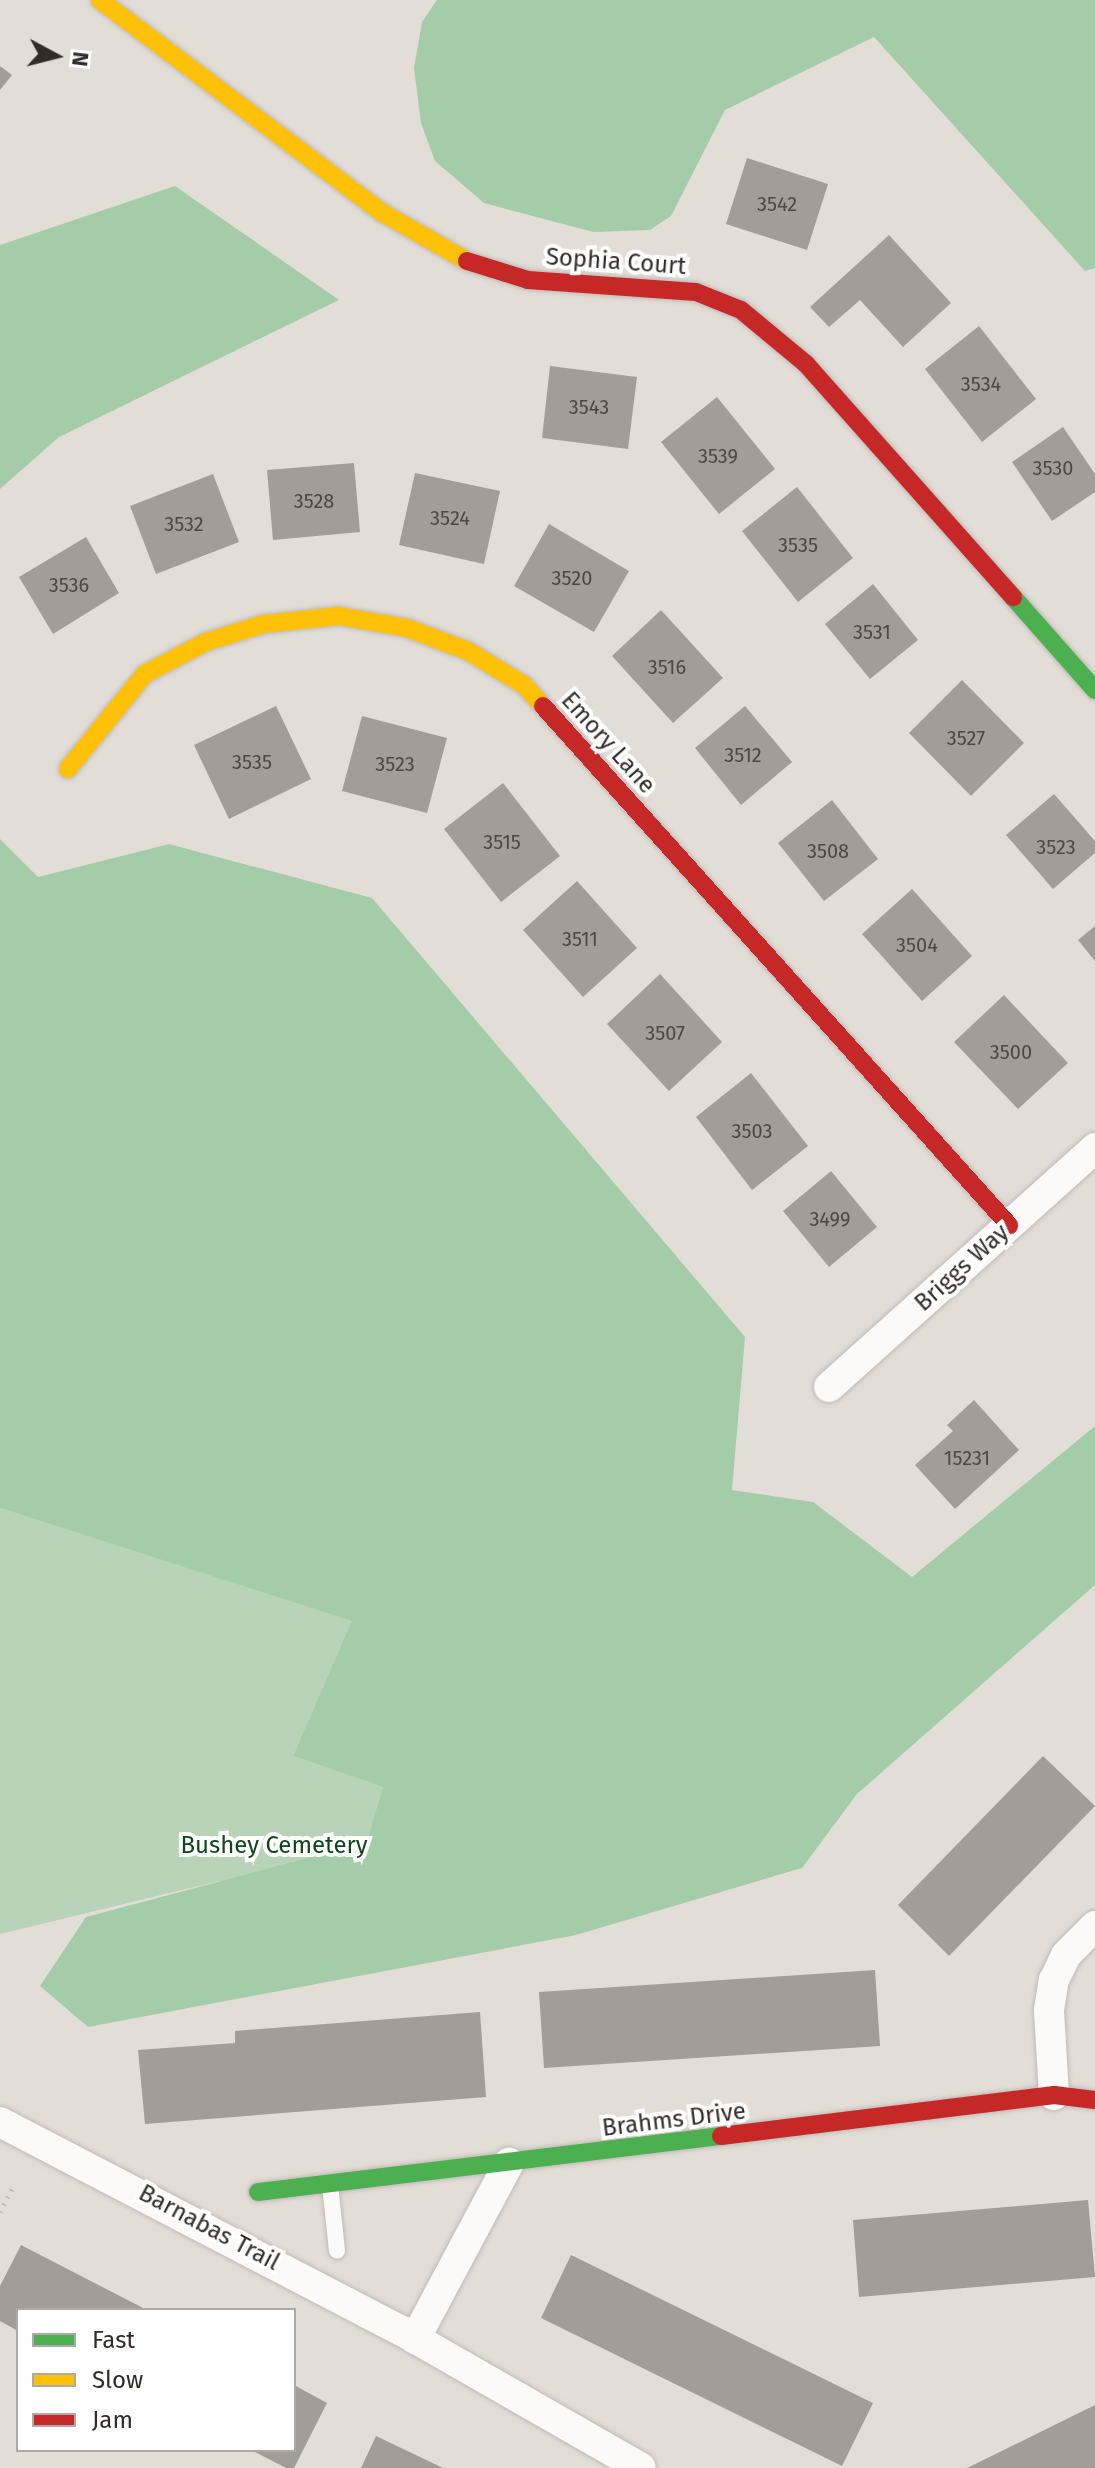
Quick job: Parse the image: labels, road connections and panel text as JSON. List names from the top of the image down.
{
  "streets": {
    "street": [
      "Sophia Court",
      "Emory Lane",
      "Briggs Way",
      "Brahms Drive",
      "Barnabas Trail"
    ]
  },
  "crossings": [
    ["Emory Lane", "Briggs Way"]
  ],
  "parks": ["Bushey Cemetery"],
  "house_numbers": [
    "3542",
    "3534",
    "3543",
    "3539",
    "3530",
    "3528",
    "3524",
    "3532",
    "3535",
    "3520",
    "3536",
    "3531",
    "3516",
    "3527",
    "3512",
    "3535",
    "3523",
    "3515",
    "3523",
    "3508",
    "3511",
    "3504",
    "3507",
    "3500",
    "3503",
    "3499",
    "15231"
  ],
  "legend": ["Fast", "Slow", "Jam"],
  "north": "right"
}
